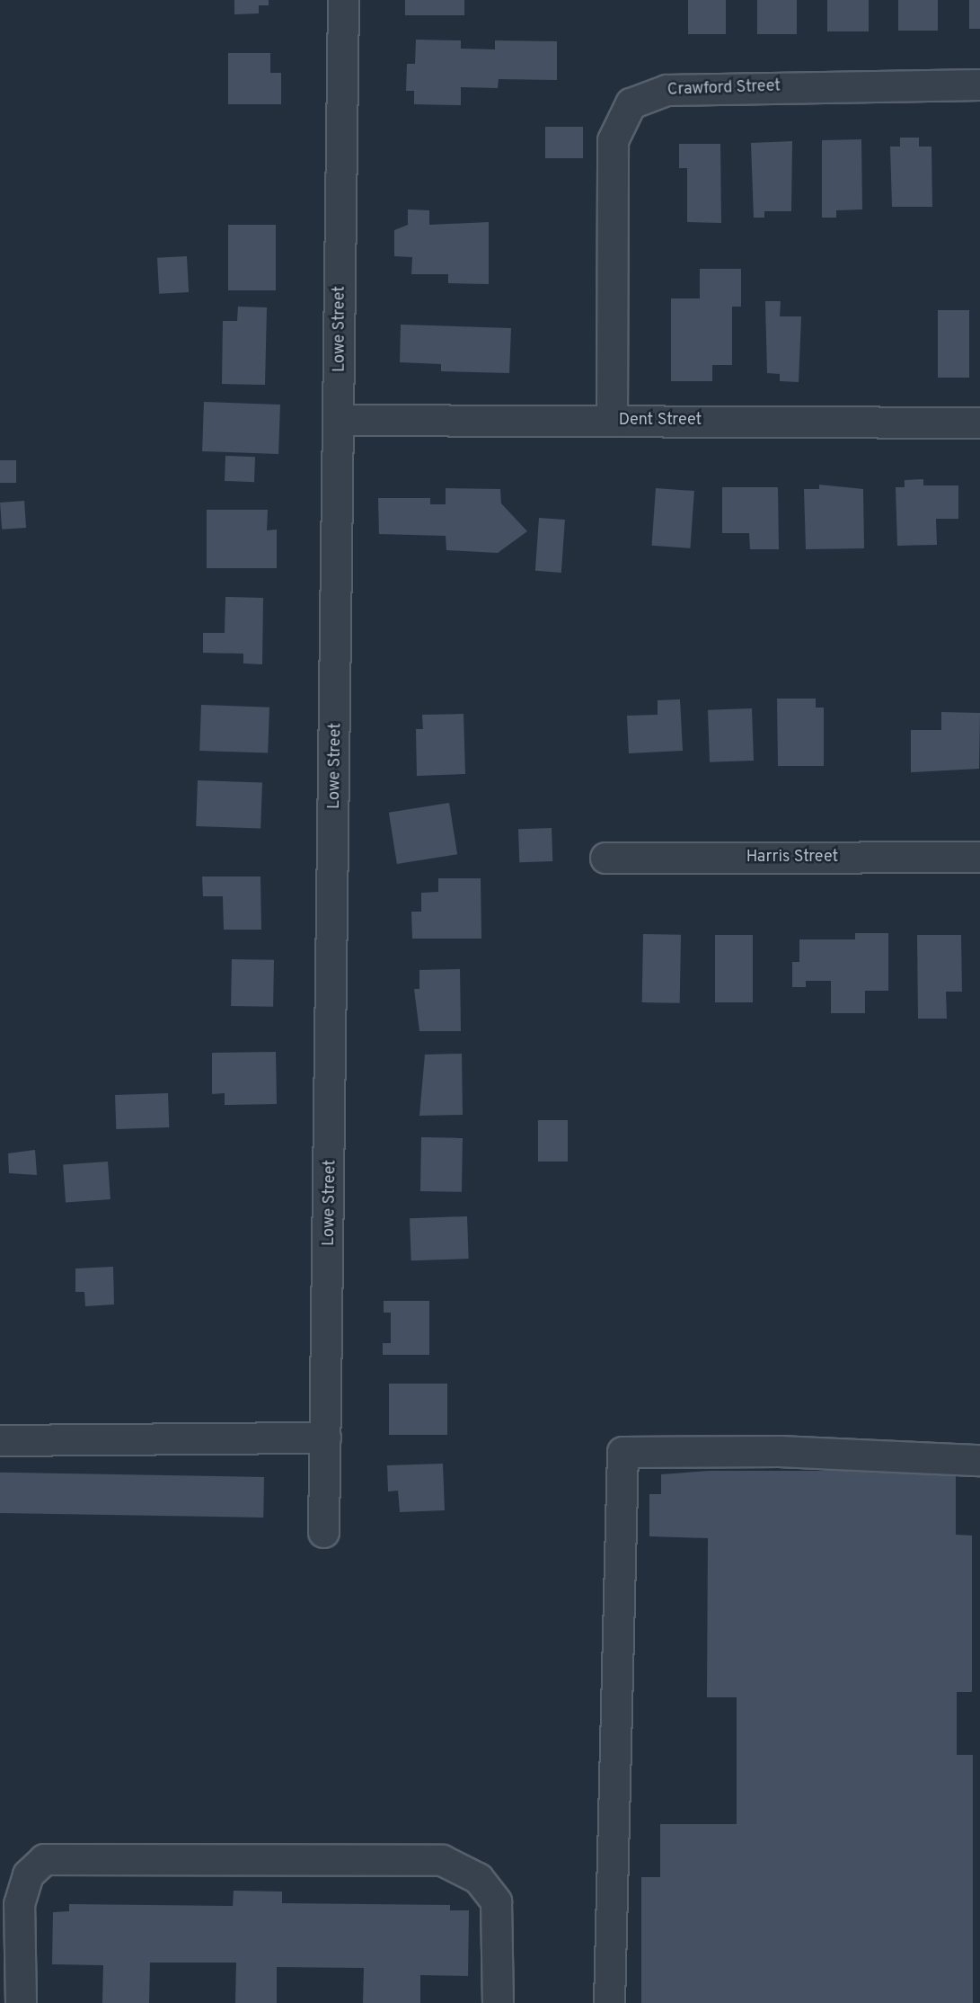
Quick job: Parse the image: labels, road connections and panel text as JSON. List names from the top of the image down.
{
  "streets": {
    "street": [
      "Crawford Street",
      "Lowe Street",
      "Dent Street",
      "Harris Street"
    ]
  },
  "crossings": [
    ["Crawford Street", "Dent Street"],
    ["Lowe Street", "Dent Street"]
  ]
}
